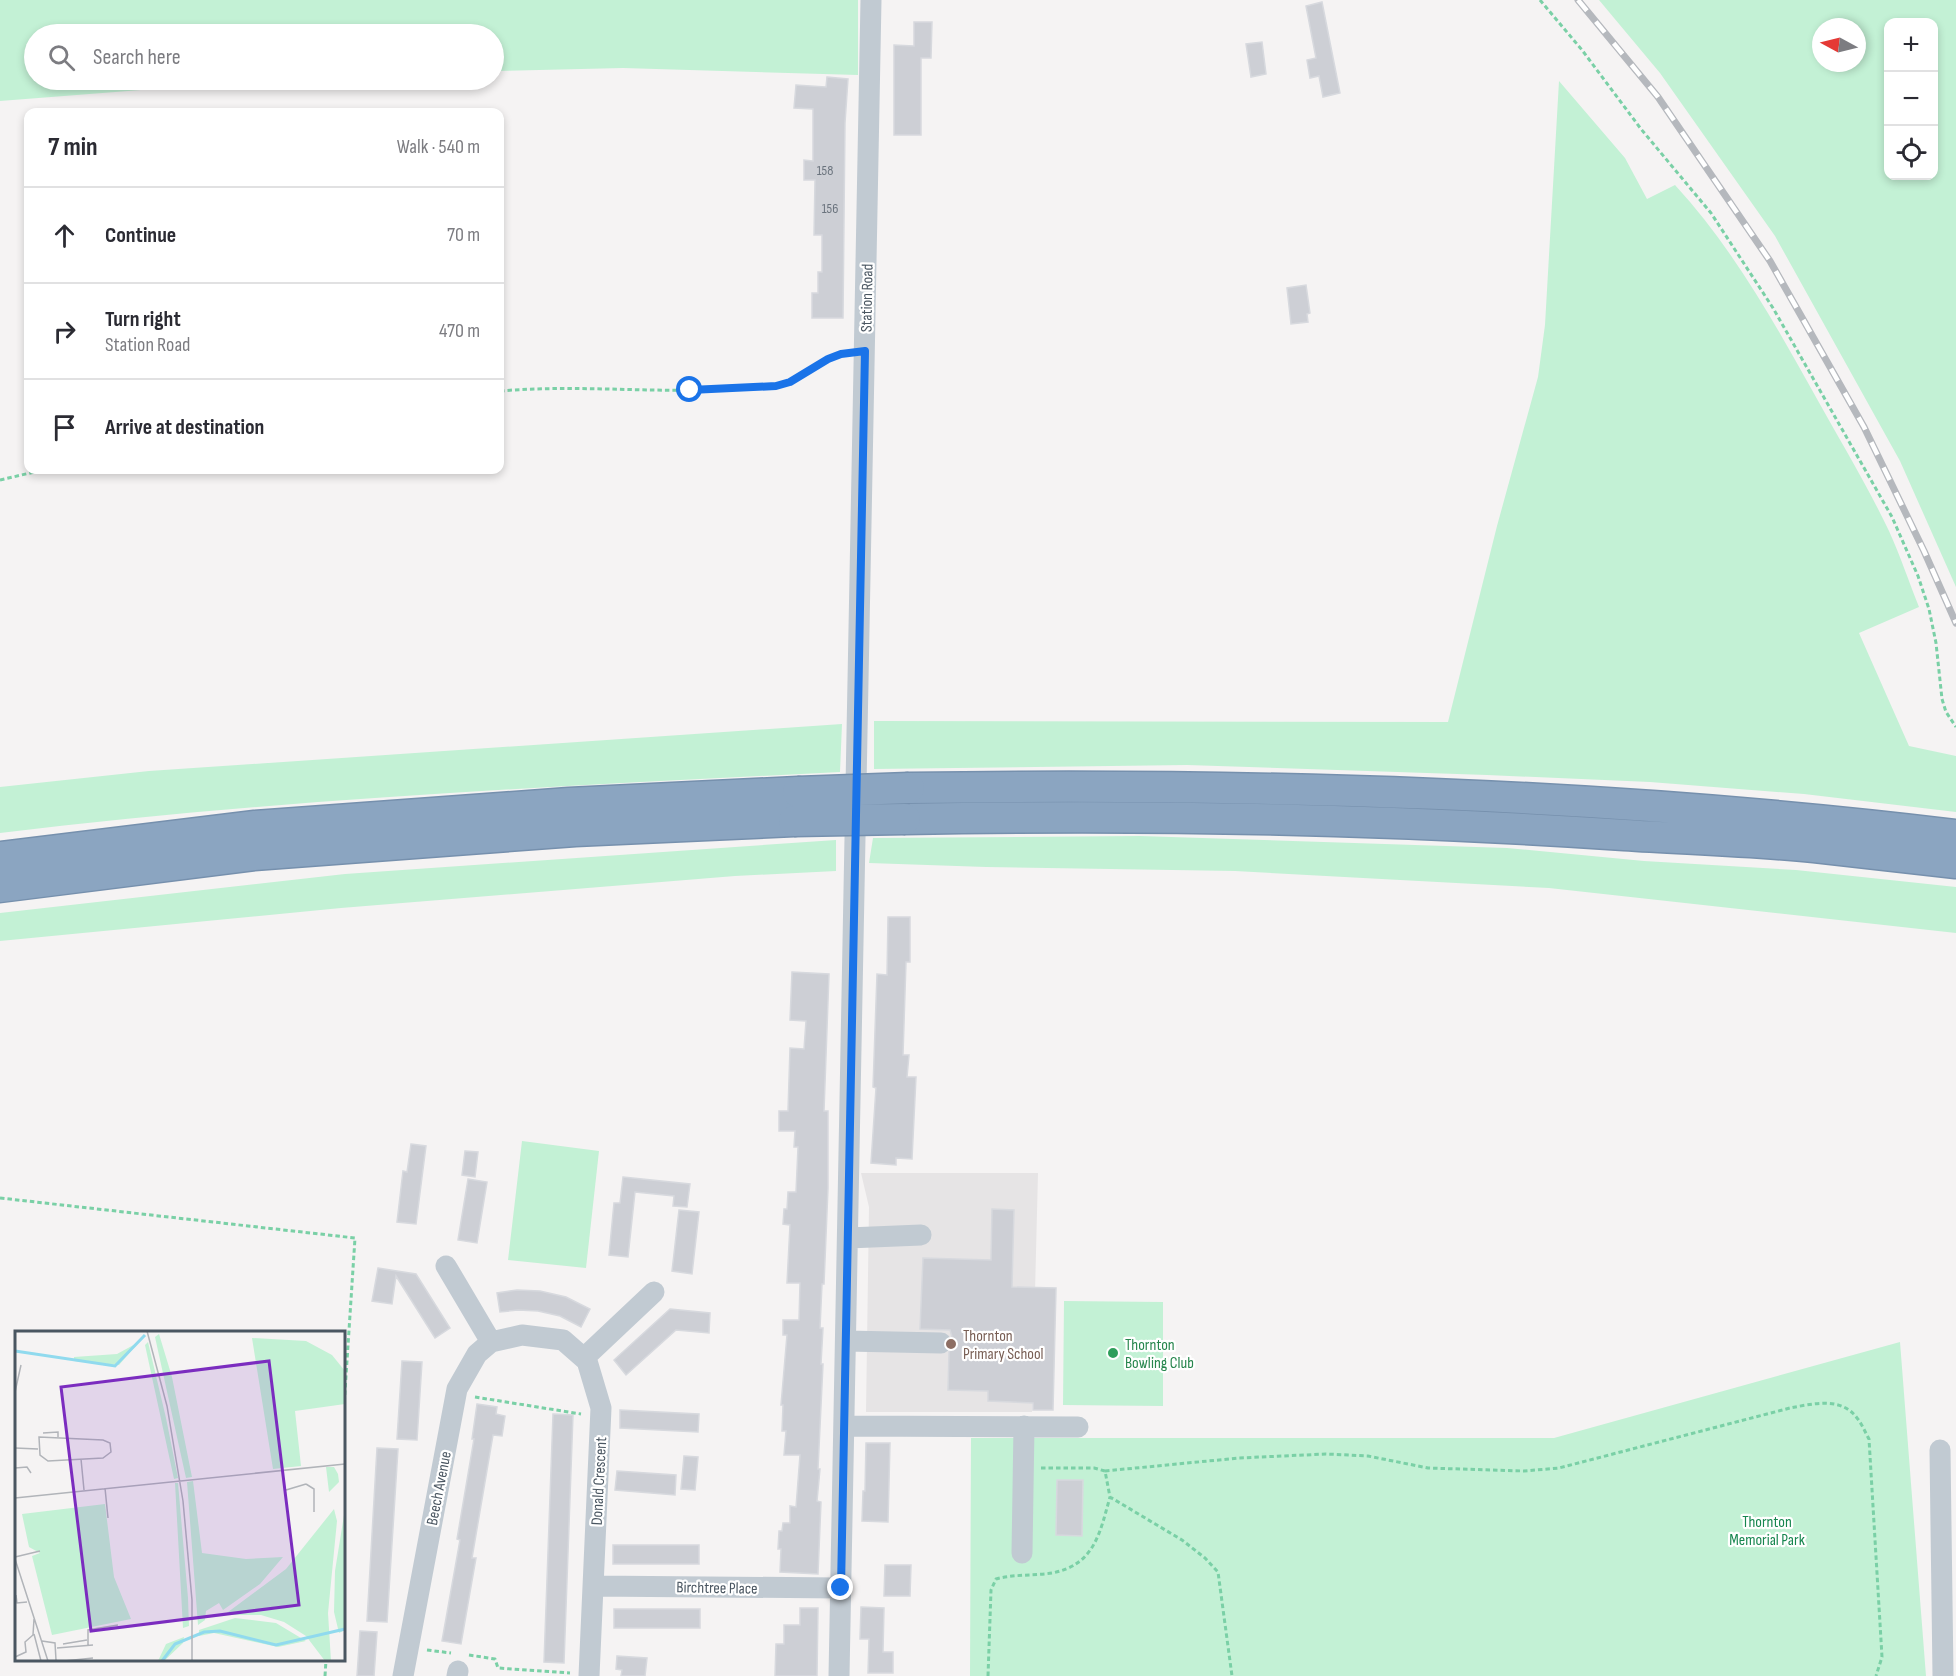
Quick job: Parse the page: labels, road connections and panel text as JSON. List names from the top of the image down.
{
  "streets": {
    "street": [
      "Station Road",
      "Donald Crescent",
      "Beech Avenue",
      "Birchtree Place"
    ]
  },
  "crossings": [
    ["Station Road", "Birchtree Place"],
    ["Donald Crescent", "Birchtree Place"]
  ],
  "parks": ["Thornton Memorial Park"],
  "places": ["Thornton Primary School", "Thornton Bowling Club"],
  "house_numbers": ["158", "156"],
  "north": "left",
  "page": {
    "map_buttons": ["+", "−"],
    "search": "Search here",
    "heading": ["7 min", "Walk · 540 m"],
    "list": [
      ["Continue", "70 m"],
      ["Turn right", "Station Road", "470 m"],
      "Arrive at destination"
    ]
  }
}
